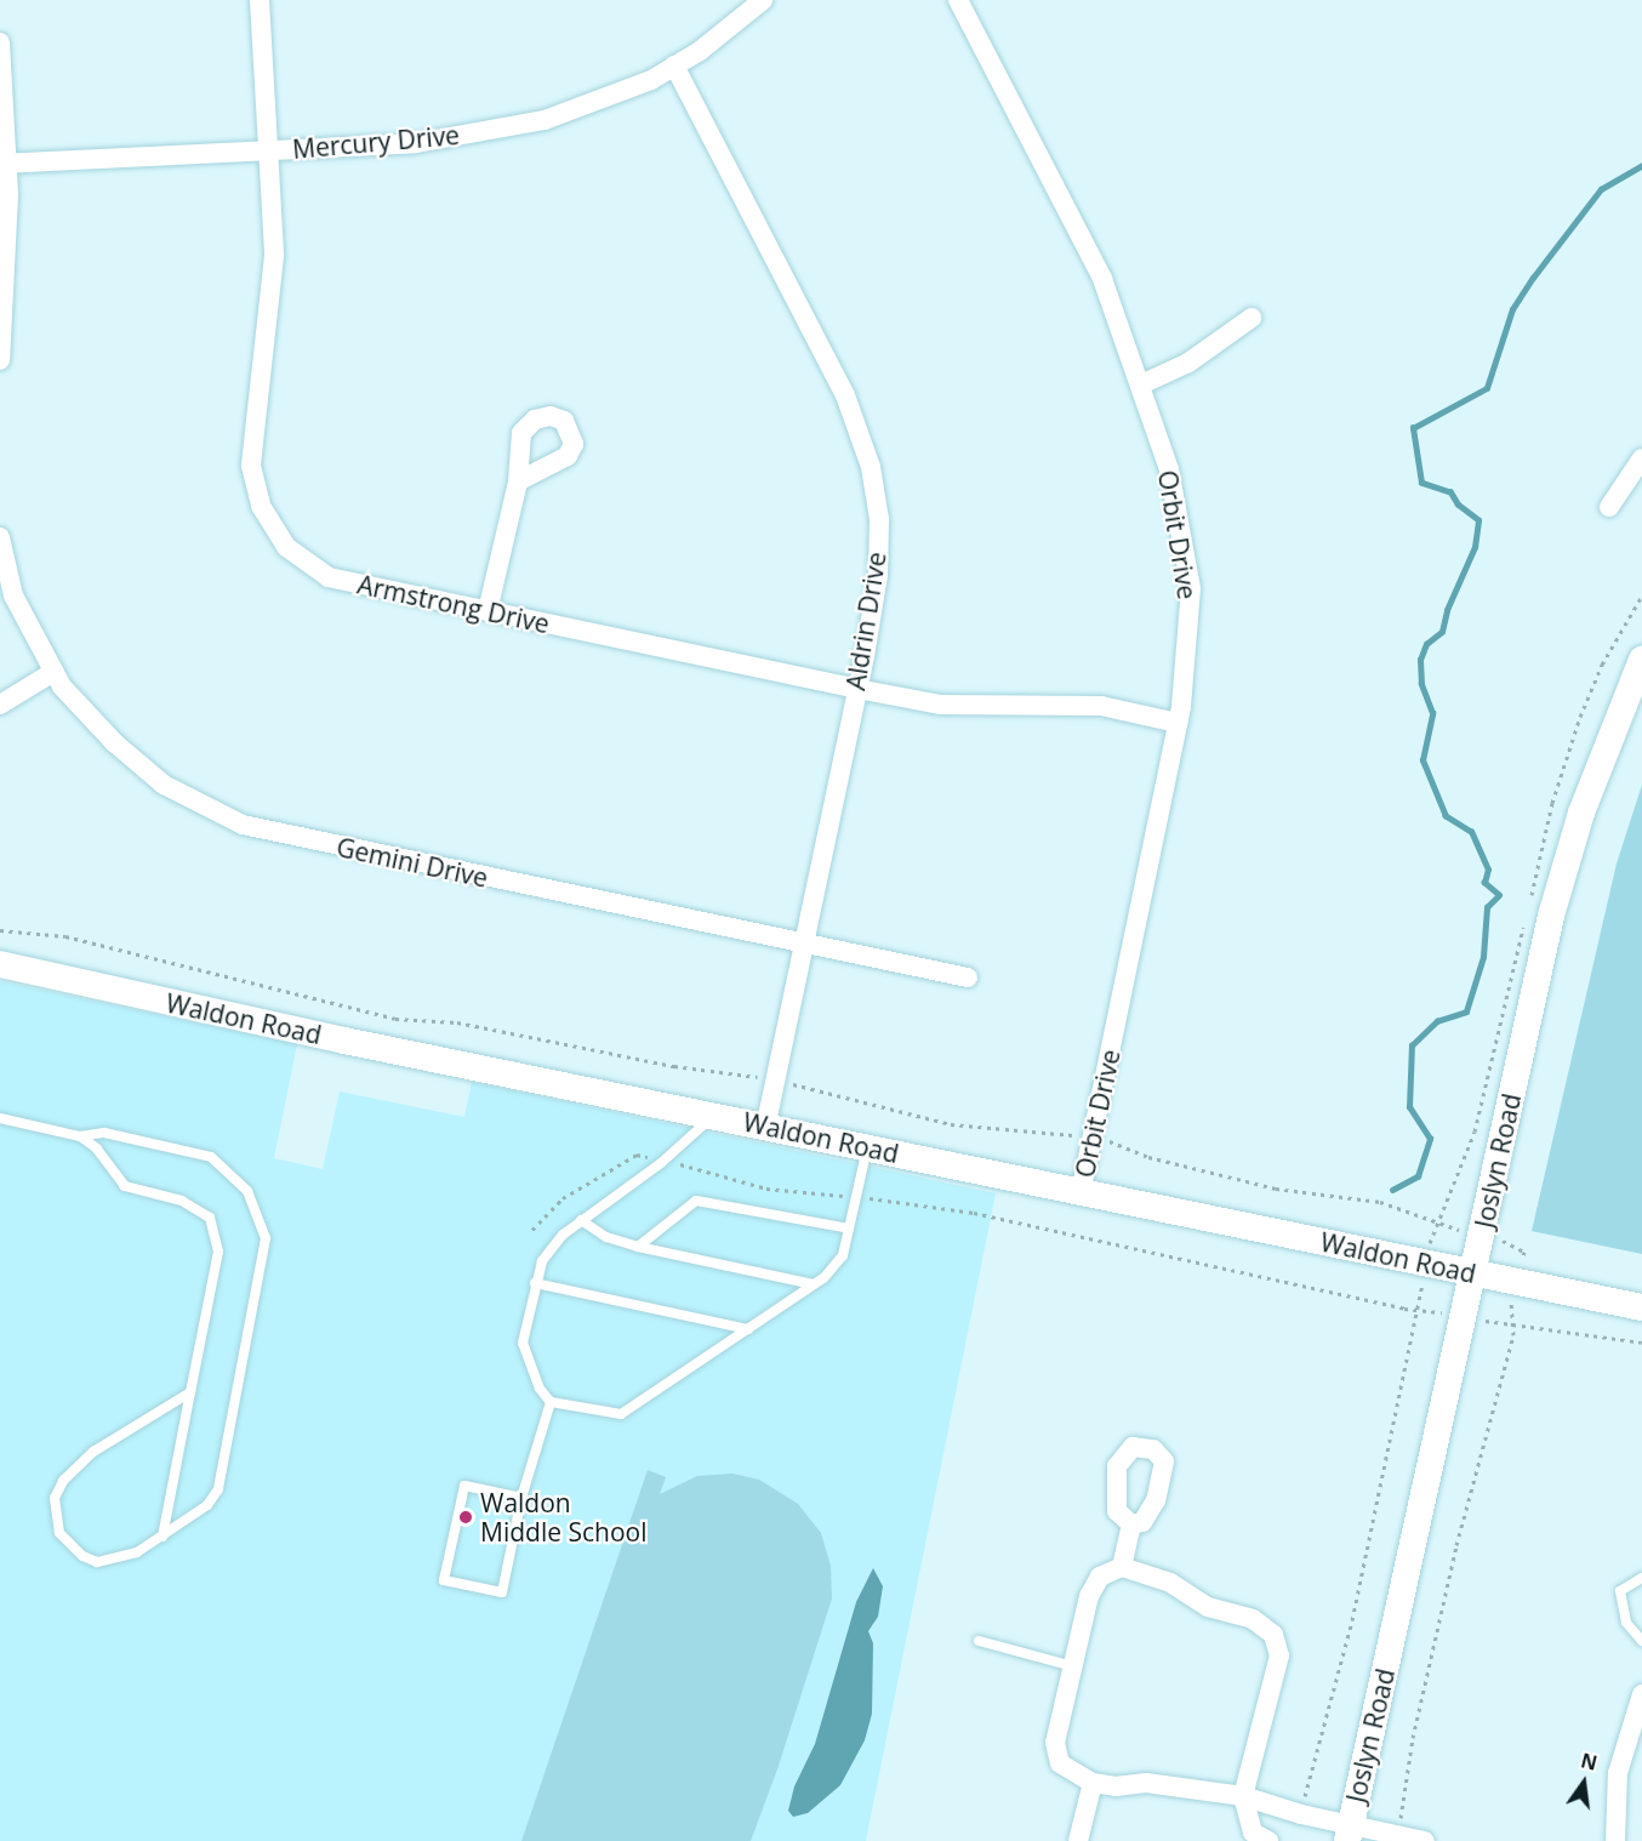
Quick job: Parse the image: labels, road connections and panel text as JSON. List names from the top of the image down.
{
  "streets": {
    "street": [
      "Mercury Drive",
      "Orbit Drive",
      "Armstrong Drive",
      "Aldrin Drive",
      "Gemini Drive",
      "Waldon Road",
      "Joslyn Road"
    ]
  },
  "crossings": [
    ["Mercury Drive", "Armstrong Drive"],
    ["Mercury Drive", "Aldrin Drive"],
    ["Orbit Drive", "Armstrong Drive"],
    ["Orbit Drive", "Waldon Road"],
    ["Armstrong Drive", "Aldrin Drive"],
    ["Aldrin Drive", "Gemini Drive"],
    ["Aldrin Drive", "Waldon Road"],
    ["Waldon Road", "Joslyn Road"]
  ],
  "places": ["Waldon Middle School"],
  "north": "top"
}
